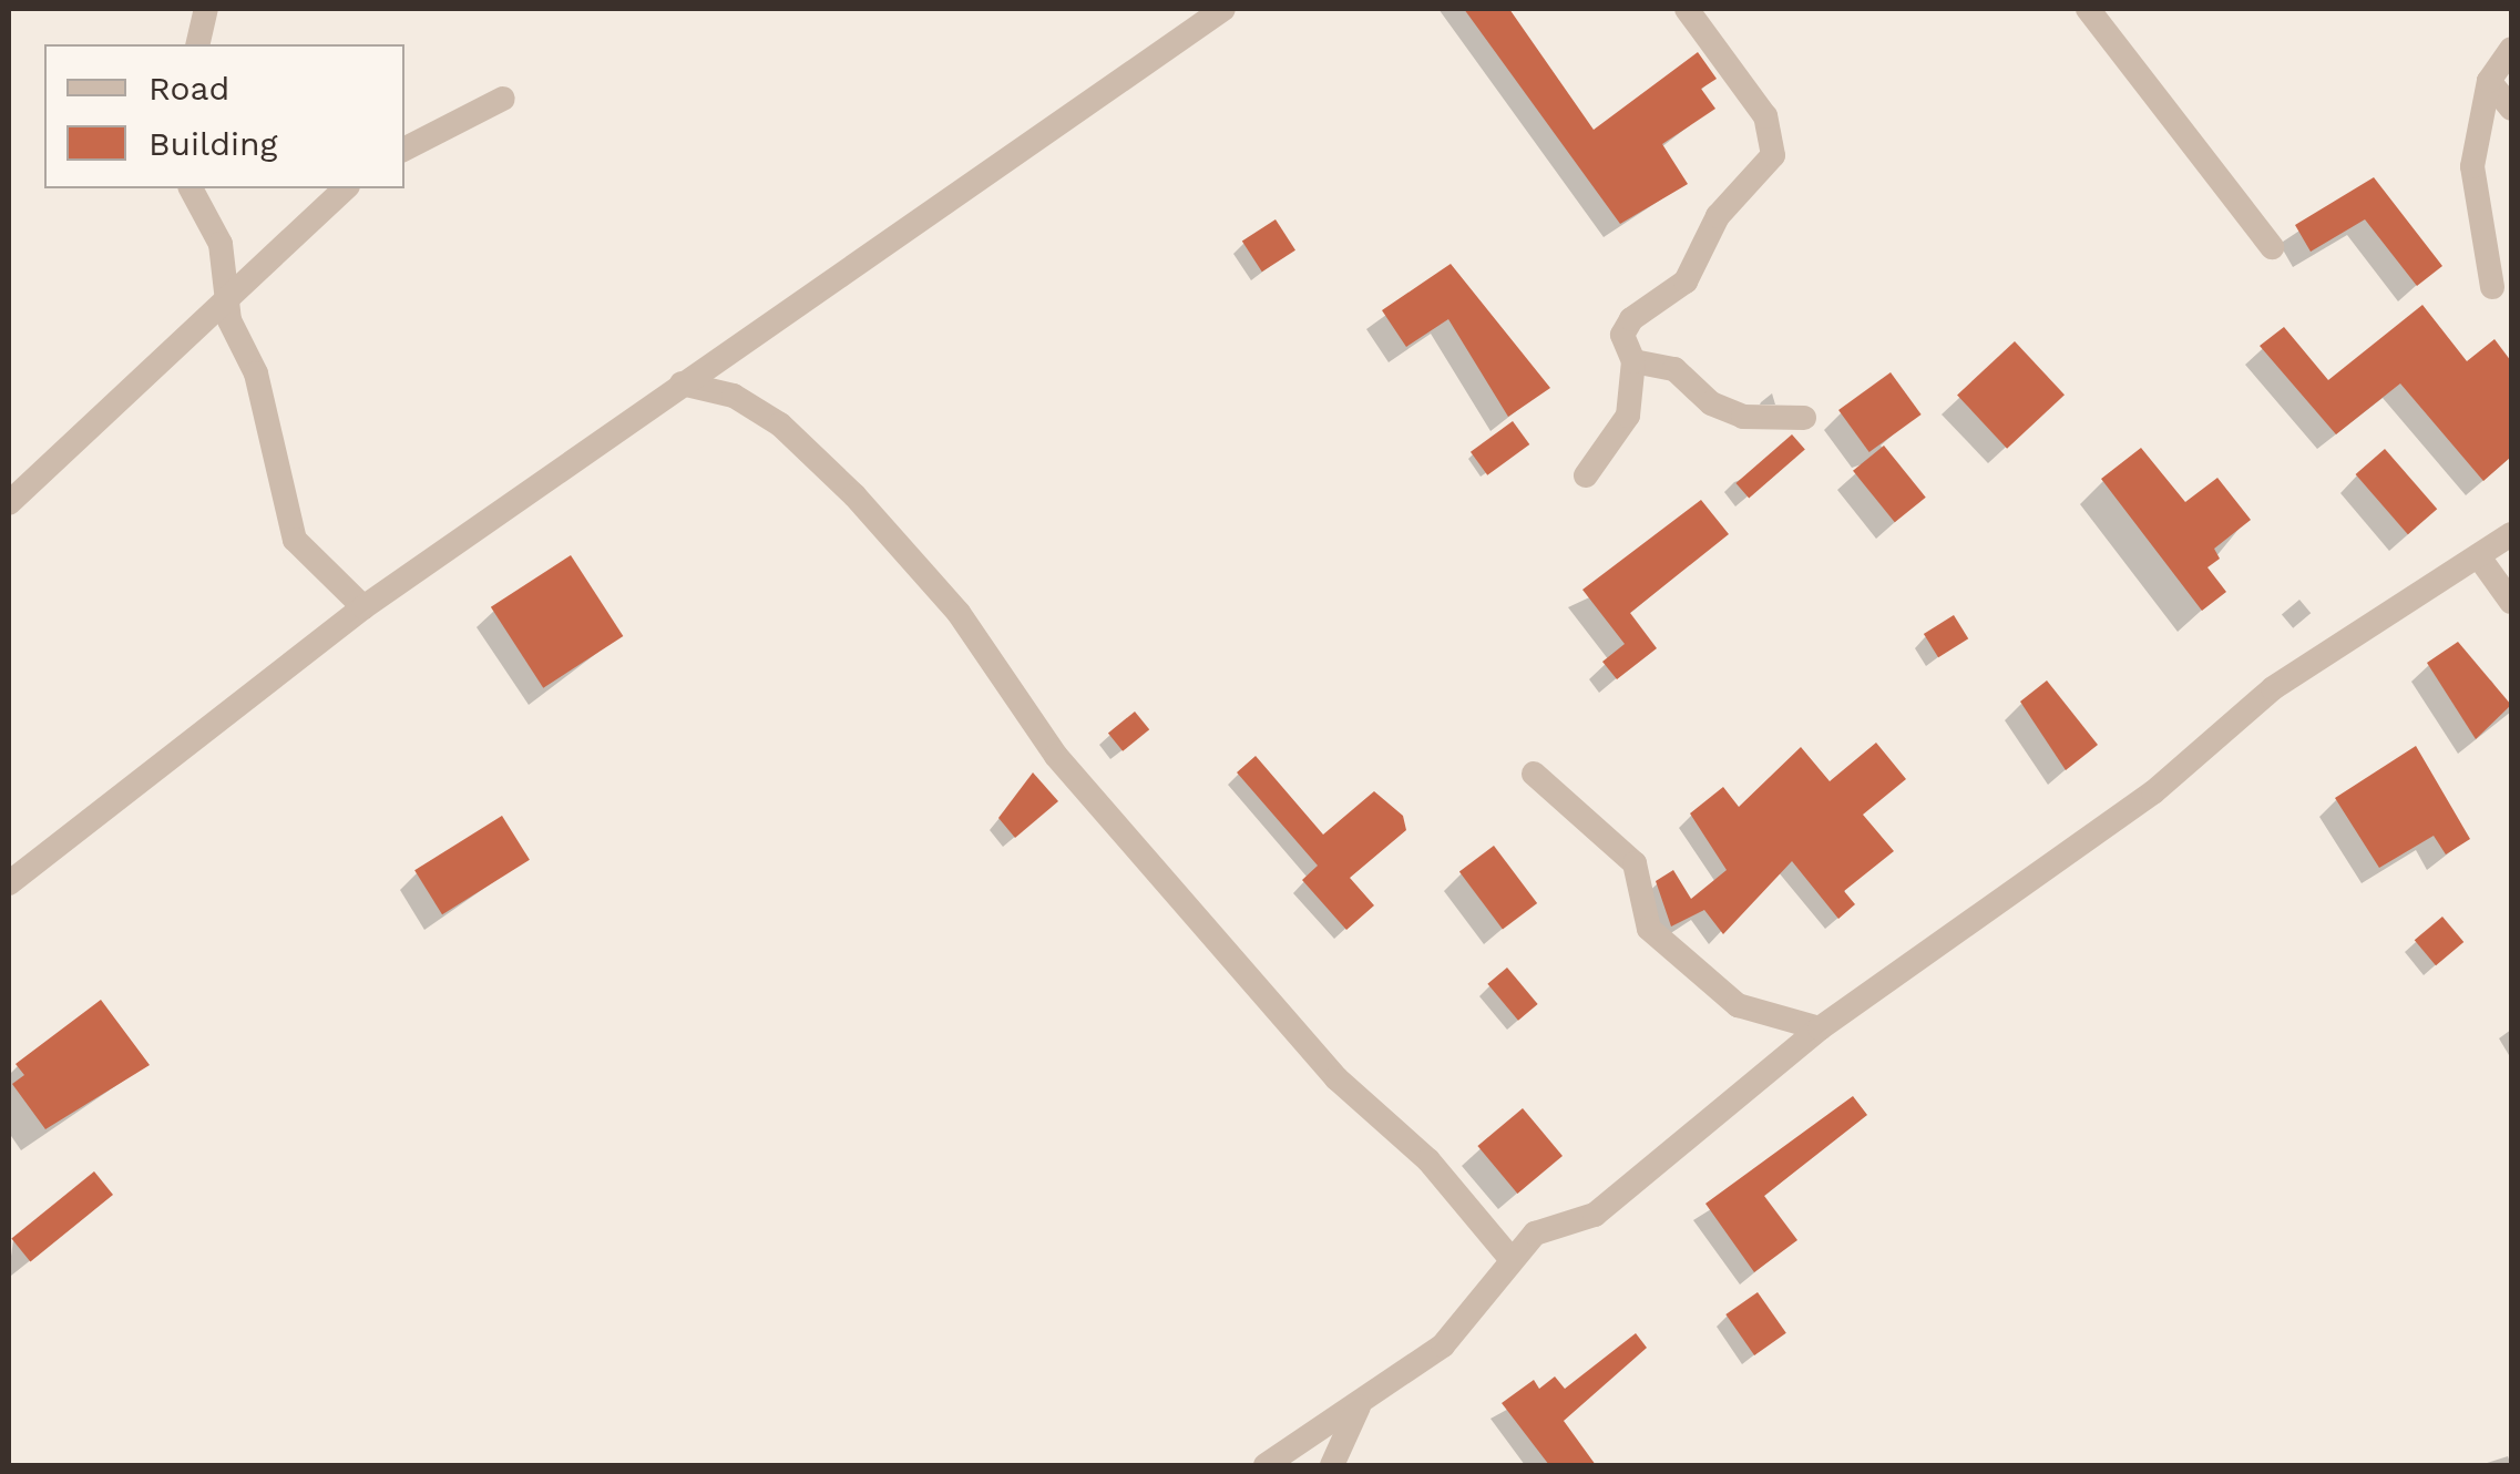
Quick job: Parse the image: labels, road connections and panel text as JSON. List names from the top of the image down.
{
  "legend": ["Road", "Building"]
}
